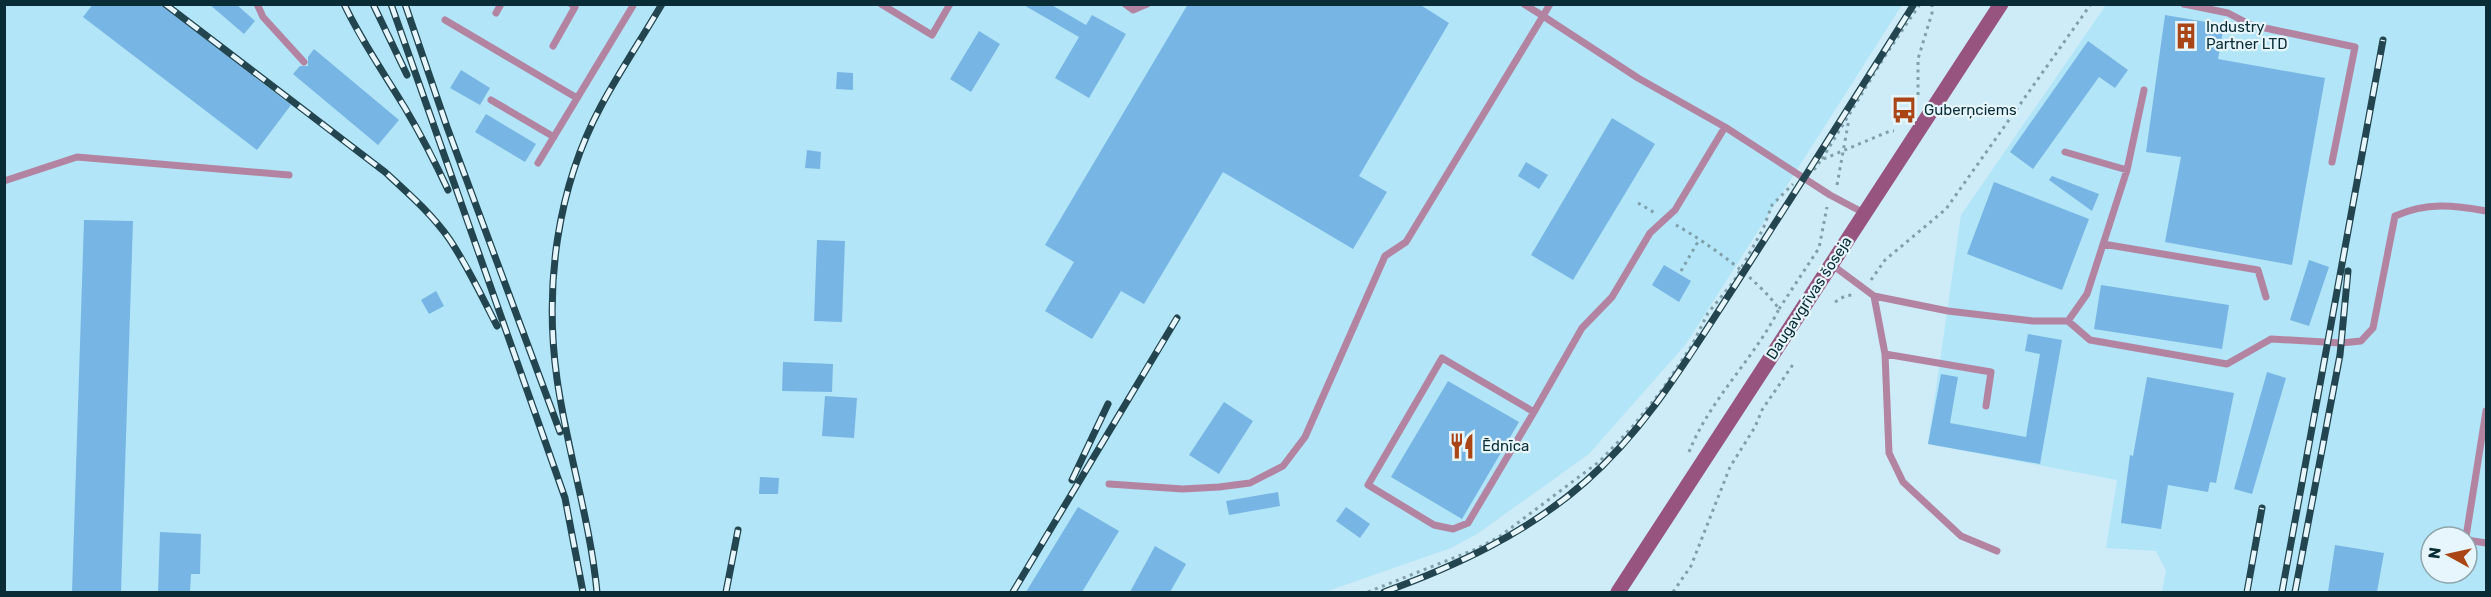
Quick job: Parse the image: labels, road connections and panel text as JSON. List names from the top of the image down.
{
  "streets": {
    "main road": ["Daugavgrīvas šoseja"]
  },
  "places": {
    "building": ["Industry Partner LTD"],
    "bus stop": ["Guberņciems"],
    "restaurant": ["Ēdnīca"]
  },
  "north": "left"
}
